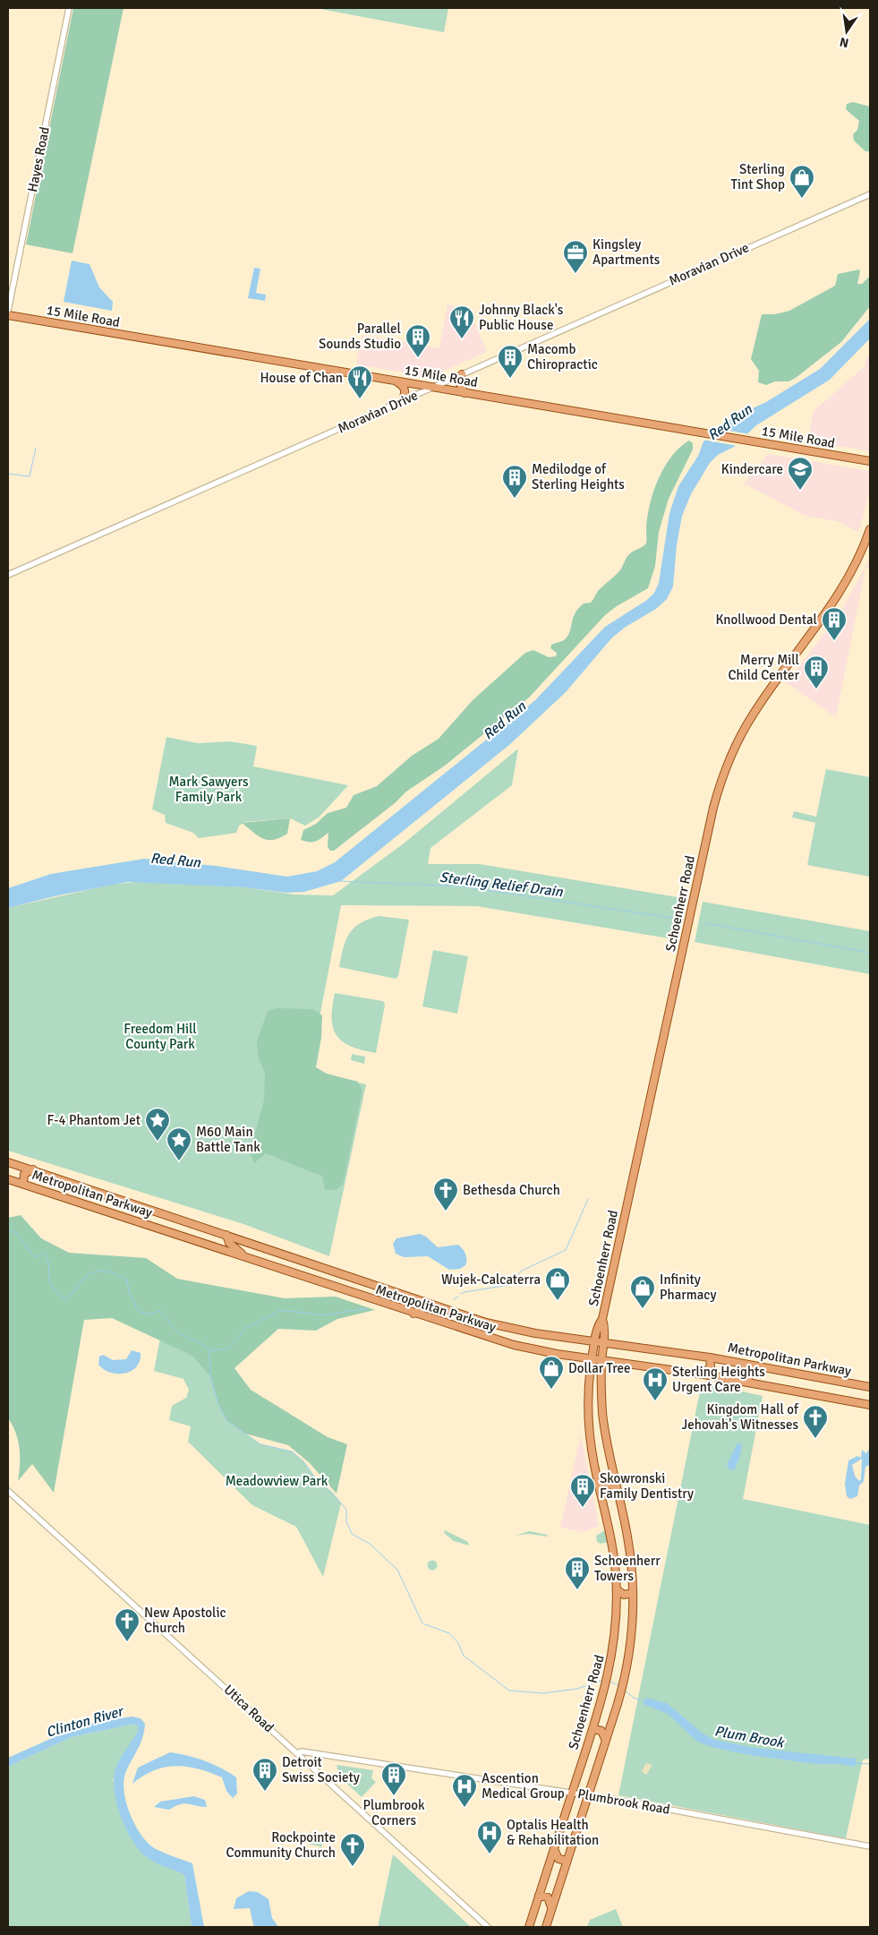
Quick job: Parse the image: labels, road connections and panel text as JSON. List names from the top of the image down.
{
  "streets": {
    "main road": ["15 Mile Road", "Schoenherr Road", "Metropolitan Parkway"],
    "street": [
      "Hayes Road",
      "Moravian Drive",
      "Utica Road",
      "Plumbrook Road"
    ]
  },
  "crossings": [
    ["Moravian Drive", "15 Mile Road"],
    ["Schoenherr Road", "Metropolitan Parkway"],
    ["Schoenherr Road", "Plumbrook Road"],
    ["Utica Road", "Plumbrook Road"]
  ],
  "water": [
    "Red Run",
    "Sterling Relief Drain",
    "Clinton River",
    "Plum Brook"
  ],
  "parks": ["Mark Sawyers Family Park", "Freedom Hill County Park", "Meadowview Park"],
  "places": {
    "shop": [
      "Sterling Tint Shop",
      "Wujek-Calcaterra",
      "Infinity Pharmacy",
      "Dollar Tree"
    ],
    "office": ["Kingsley Apartments"],
    "restaurant": ["Johnny Black's Public House", "House of Chan"],
    "building": [
      "Parallel Sounds Studio",
      "Macomb Chiropractic",
      "Medilodge of Sterling Heights",
      "Knollwood Dental",
      "Merry Mill Child Center",
      "Skowronski Family Dentistry",
      "Schoenherr Towers",
      "Detroit Swiss Society",
      "Plumbrook Corners"
    ],
    "school or university": ["Kindercare"],
    "place": ["F-4 Phantom Jet", "M60 Main Battle Tank"],
    "church": [
      "Bethesda Church",
      "Kingdom Hall of Jehovah's Witnesses",
      "New Apostolic Church",
      "Rockpointe Community Church"
    ],
    "hospital": ["Sterling Heights Urgent Care", "Ascention Medical Group", "Optalis Health & Rehabilitation"]
  },
  "north": "bottom"
}
